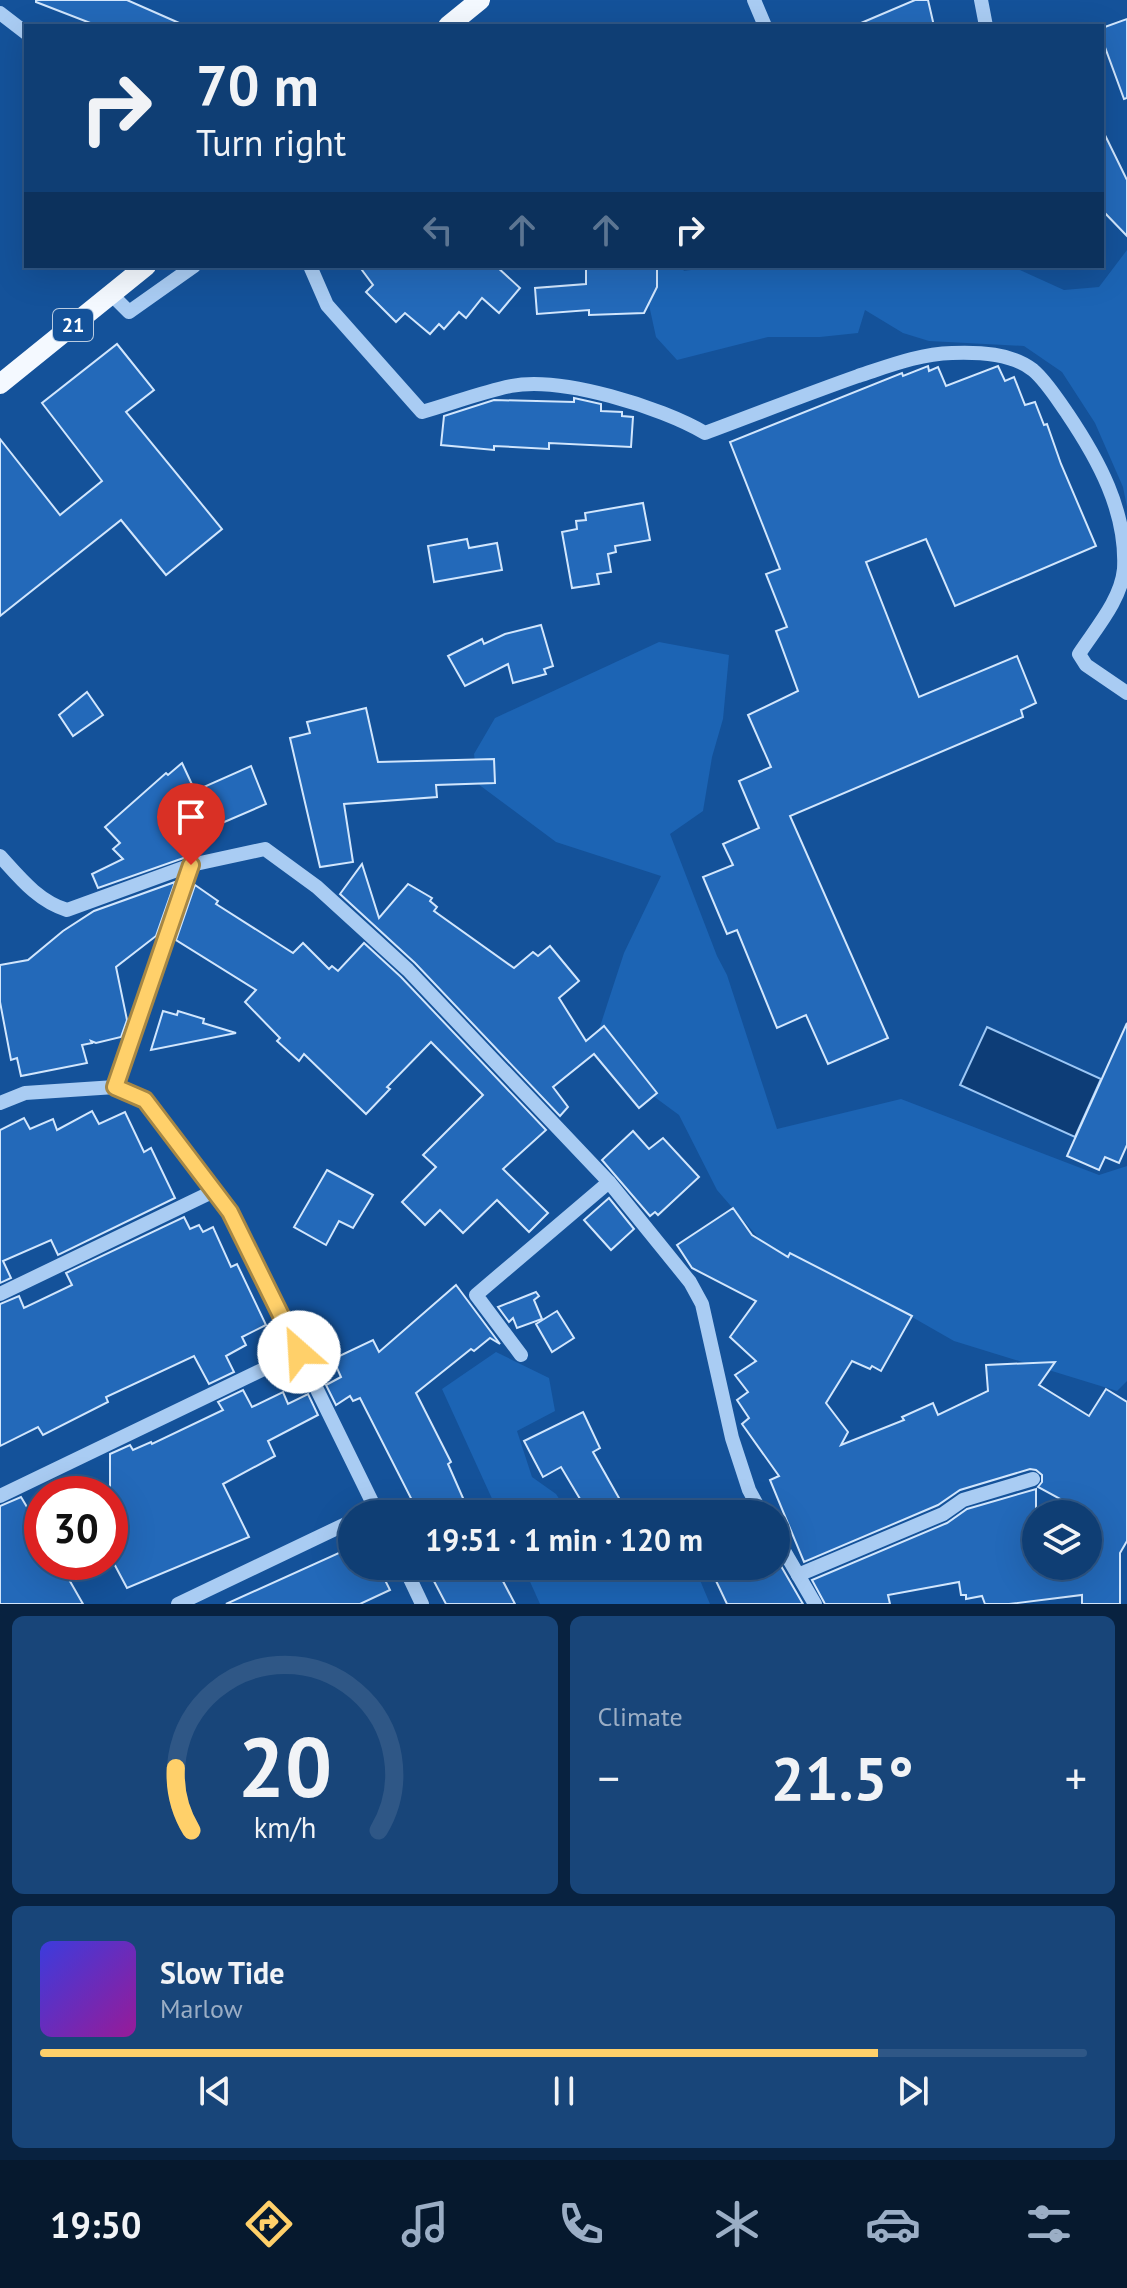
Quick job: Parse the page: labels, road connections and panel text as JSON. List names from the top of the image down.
{
  "streets": {
    "main road": ["21"]
  },
  "page": {
    "turn": ["70 m", "Turn right"],
    "limit": "30",
    "trip": "19:51 · 1 min · 120 m",
    "tile": "Climate",
    "heat": ["−", "21.5°", "+"],
    "song": ["Slow Tide", "Marlow"],
    "tabs": "19:50",
    "gauge": ["20", "km/h"]
  }
}
